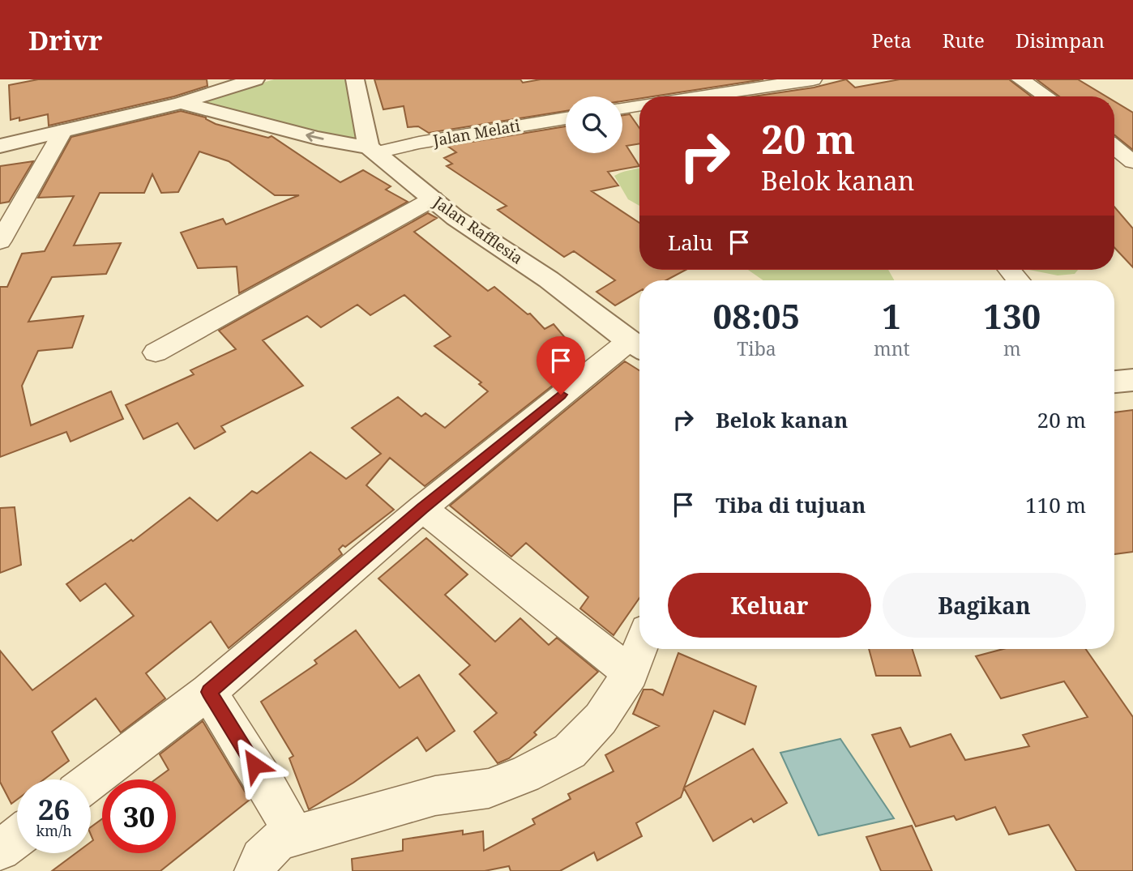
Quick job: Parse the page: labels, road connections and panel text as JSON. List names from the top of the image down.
{
  "streets": {
    "street": ["Jalan Melati", "Jalan Rafflesia"]
  },
  "crossings": [
    ["Jalan Melati", "Jalan Rafflesia"]
  ],
  "page": {
    "header": "Drivr",
    "nav": ["Peta", "Rute", "Disimpan"],
    "turn": ["20 m", "Belok kanan"],
    "then": "Lalu",
    "eta": [
      "08:05",
      "Tiba",
      "1",
      "mnt",
      "130",
      "m"
    ],
    "list": [
      {
        "name": "Belok kanan",
        "value": "20 m"
      },
      {
        "name": "Tiba di tujuan",
        "value": "110 m"
      }
    ],
    "buttons": ["Keluar", "Bagikan"],
    "speed": "26 km/h",
    "limit": "30"
  }
}
